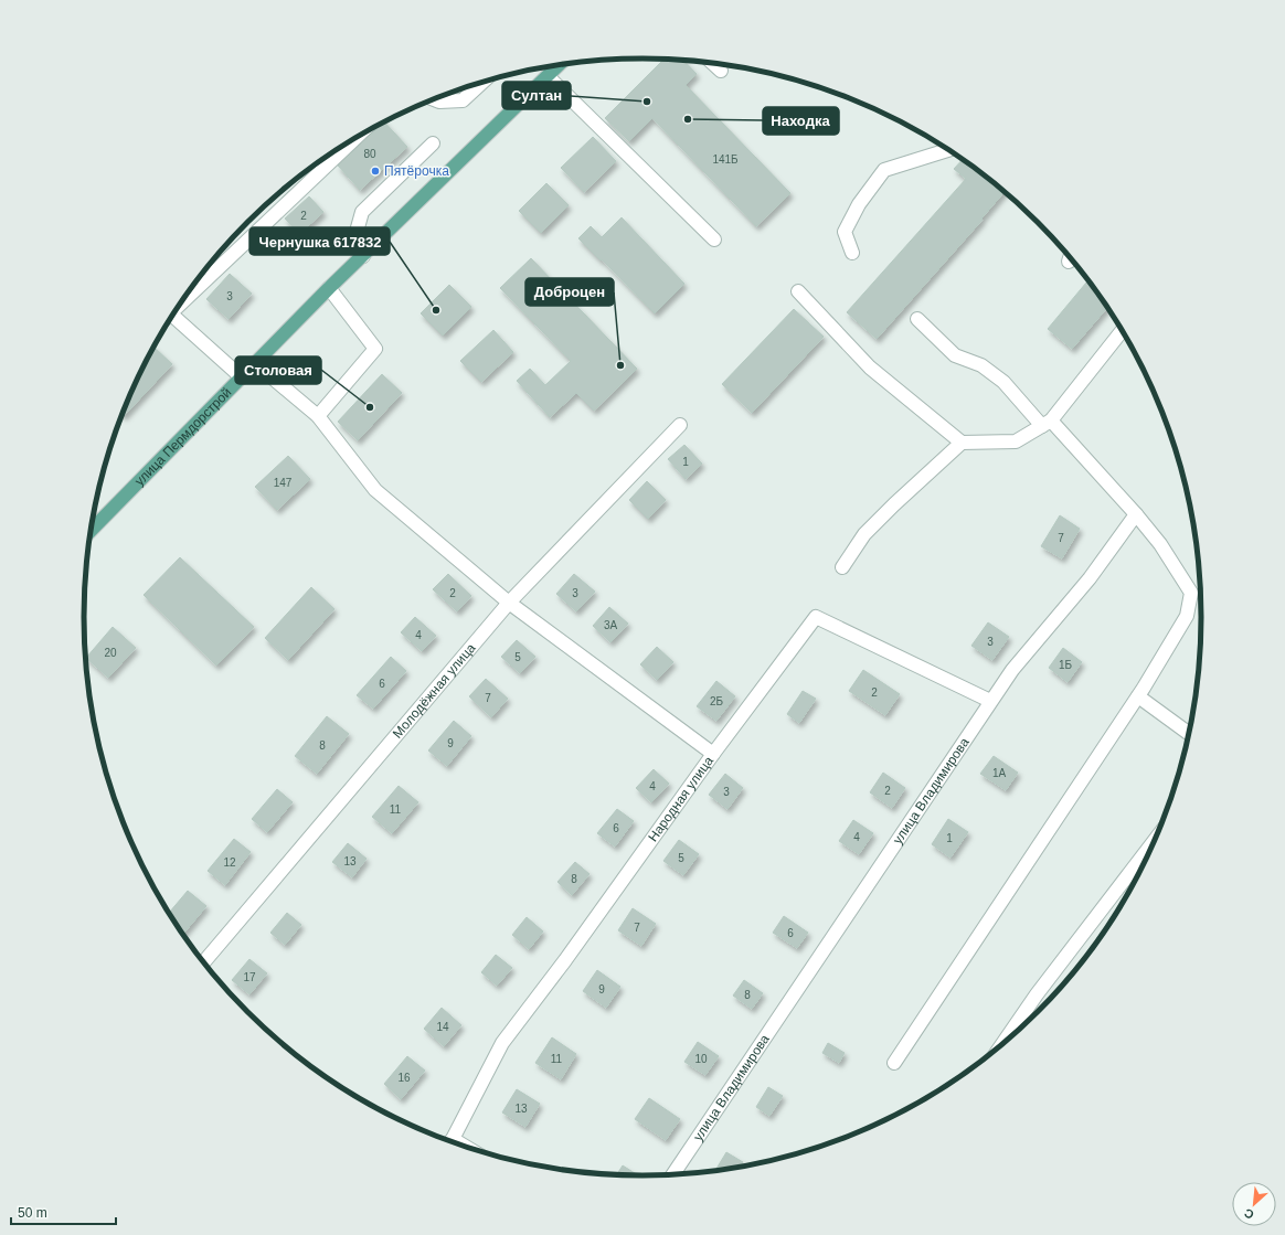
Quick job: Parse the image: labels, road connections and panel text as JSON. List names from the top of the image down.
{
  "streets": {
    "main road": ["улица Пермдорстрой"],
    "street": ["Молодёжная улица", "улица Владимирова", "Народная улица"]
  },
  "crossings": [
    ["улица Владимирова", "Народная улица"]
  ],
  "places": [
    "Султан",
    "Находка",
    "Пятёрочка",
    "Чернушка 617832",
    "Доброцен",
    "Столовая"
  ],
  "house_numbers": [
    "80",
    "141Б",
    "2",
    "3",
    "1",
    "147",
    "7",
    "2",
    "3",
    "3А",
    "4",
    "3",
    "20",
    "5",
    "1Б",
    "6",
    "2",
    "7",
    "2Б",
    "9",
    "8",
    "1А",
    "4",
    "2",
    "3",
    "11",
    "6",
    "4",
    "1",
    "5",
    "13",
    "12",
    "8",
    "7",
    "6",
    "17",
    "9",
    "8",
    "14",
    "11",
    "10",
    "16",
    "13"
  ],
  "scale_bar": "50 m",
  "north": "bottom left"
}
